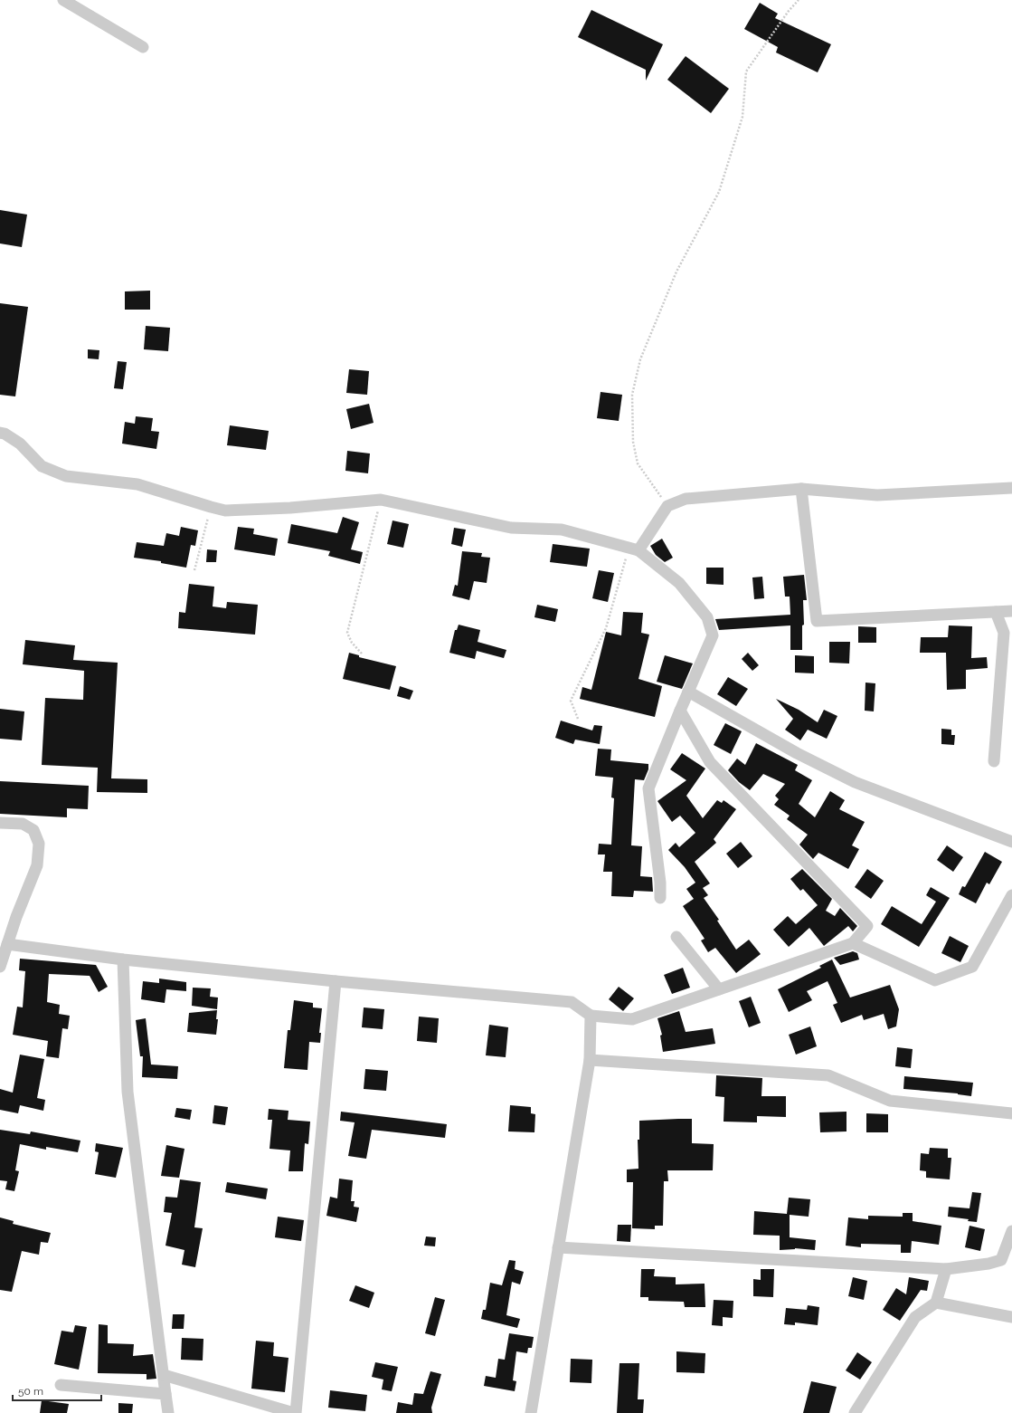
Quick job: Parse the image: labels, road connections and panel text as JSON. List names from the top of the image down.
{
  "scale_bar": "50 m"
}
